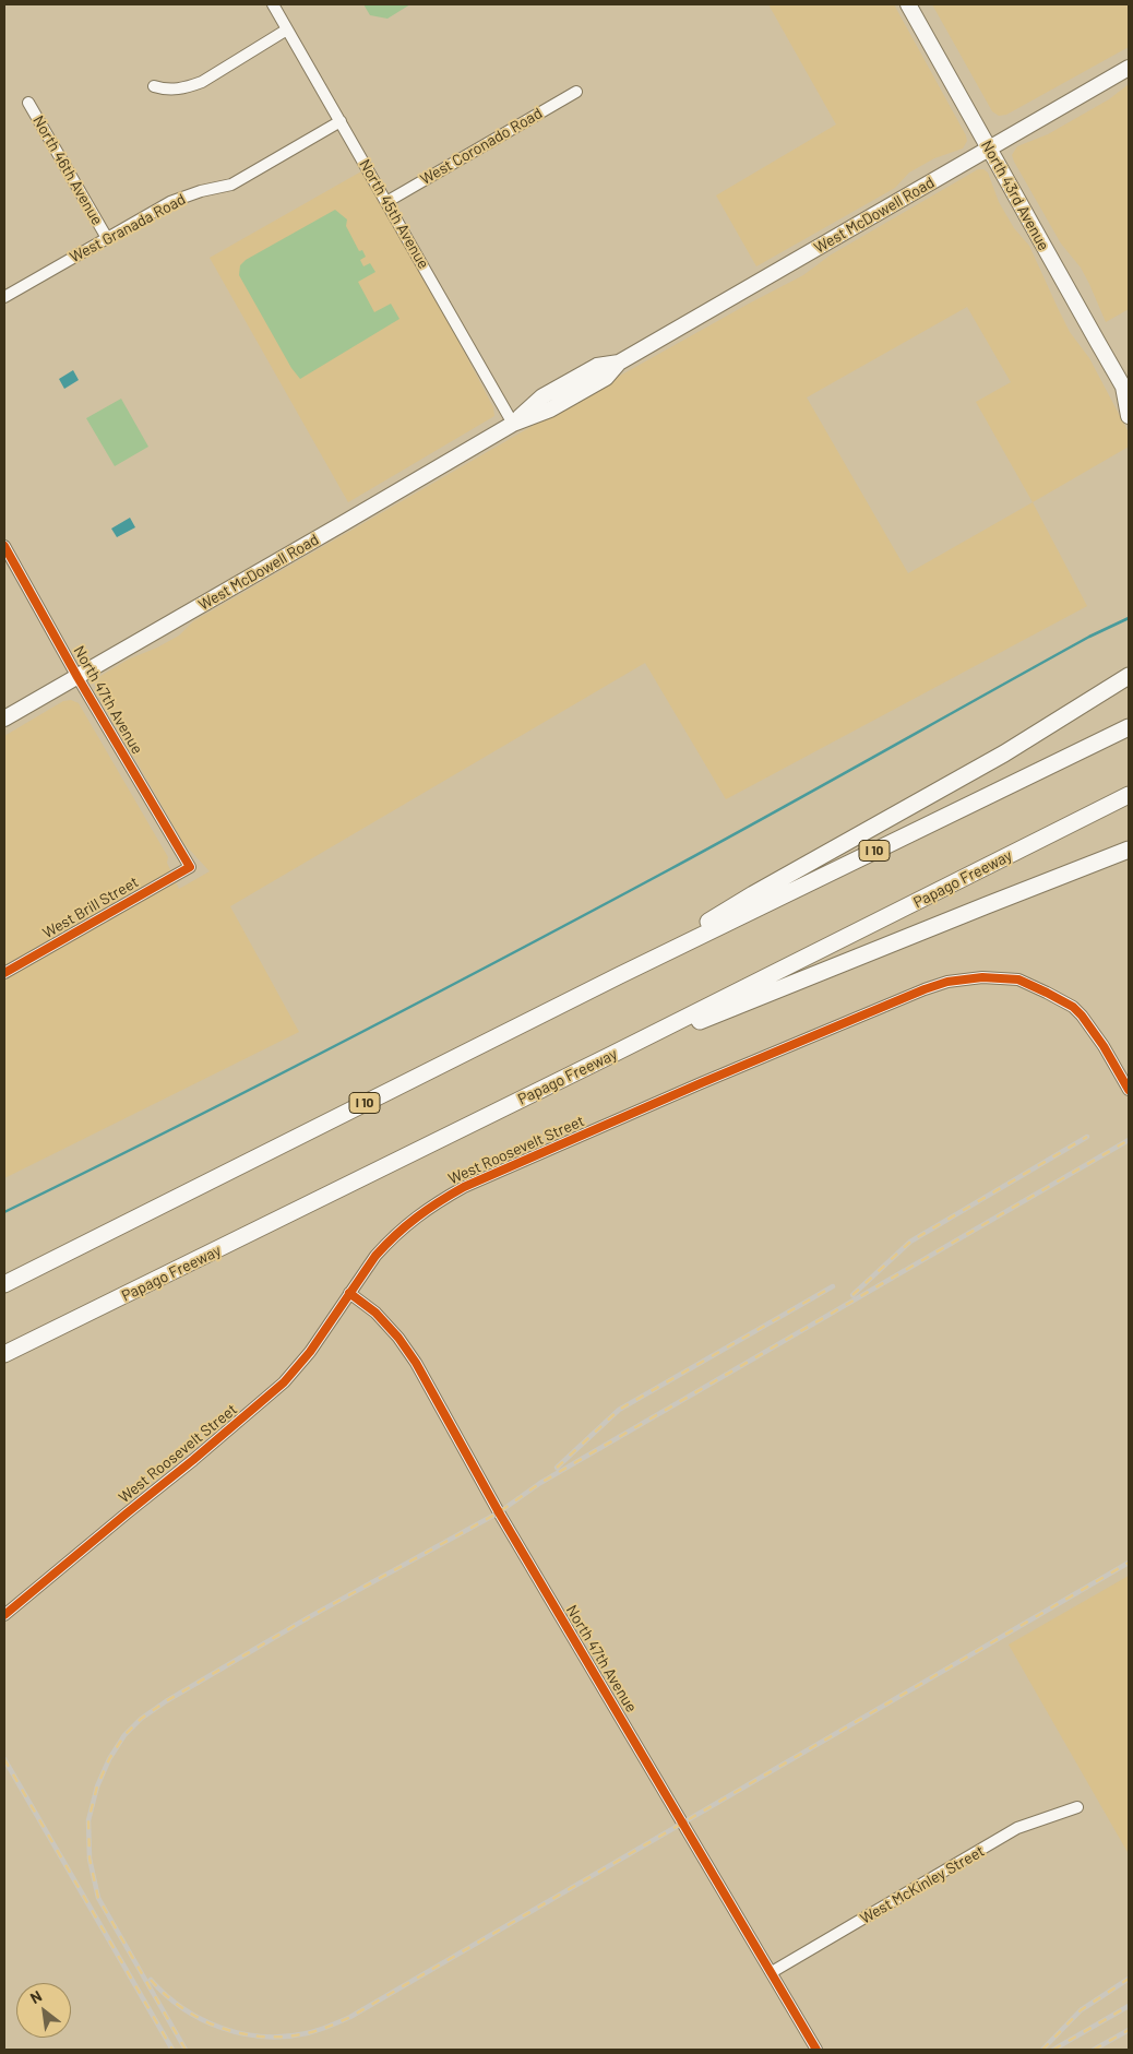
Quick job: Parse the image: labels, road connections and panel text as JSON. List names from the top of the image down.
{
  "streets": {
    "highway": ["I 10", "Papago Freeway"],
    "main road": ["North 43rd Avenue", "West McDowell Road"],
    "street": [
      "West Coronado Road",
      "North 46th Avenue",
      "North 45th Avenue",
      "West Granada Road",
      "North 47th Avenue",
      "West Brill Street",
      "West Roosevelt Street",
      "West McKinley Street"
    ]
  },
  "crossings": [
    ["West Coronado Road", "North 45th Avenue"],
    ["North 46th Avenue", "West Granada Road"],
    ["North 43rd Avenue", "West McDowell Road"],
    ["North 45th Avenue", "West McDowell Road"],
    ["North 45th Avenue", "West Granada Road"],
    ["West McDowell Road", "North 47th Avenue"],
    ["North 47th Avenue", "West Brill Street"],
    ["North 47th Avenue", "West Roosevelt Street"],
    ["North 47th Avenue", "West McKinley Street"]
  ],
  "north": "top left"
}
